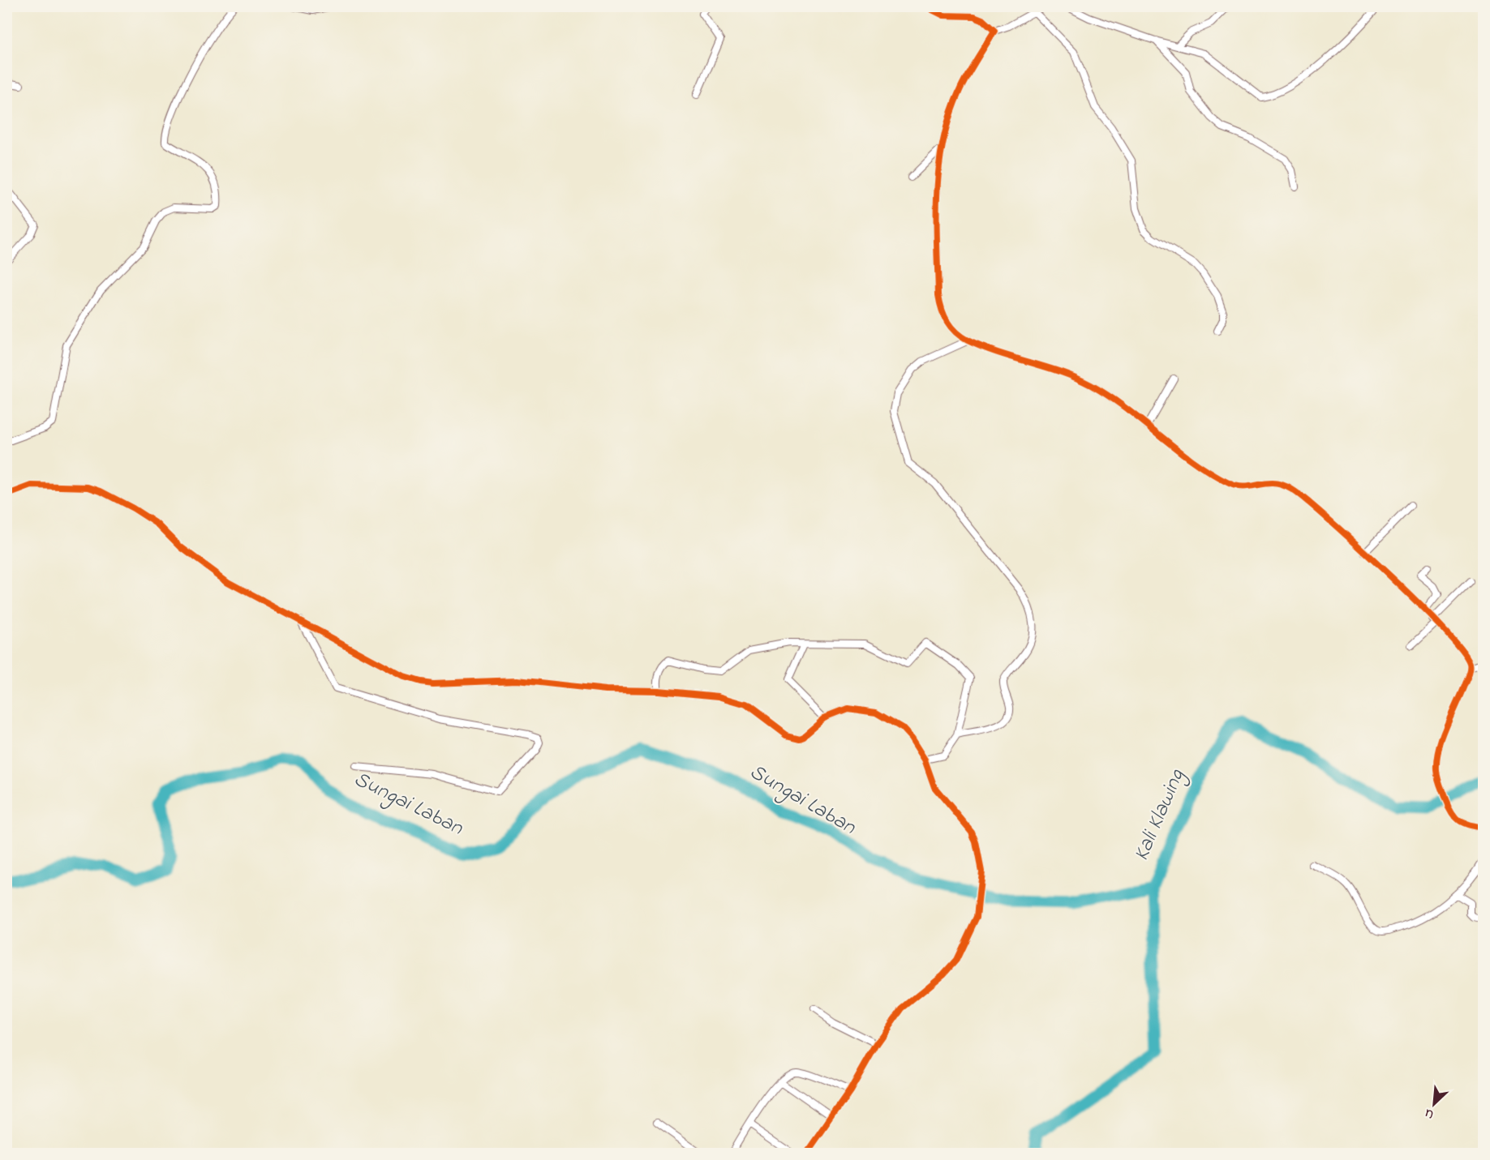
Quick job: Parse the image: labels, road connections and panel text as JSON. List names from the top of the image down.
{
  "water": ["Sungai Laban", "Kali Klawing"],
  "north": "bottom left"
}
